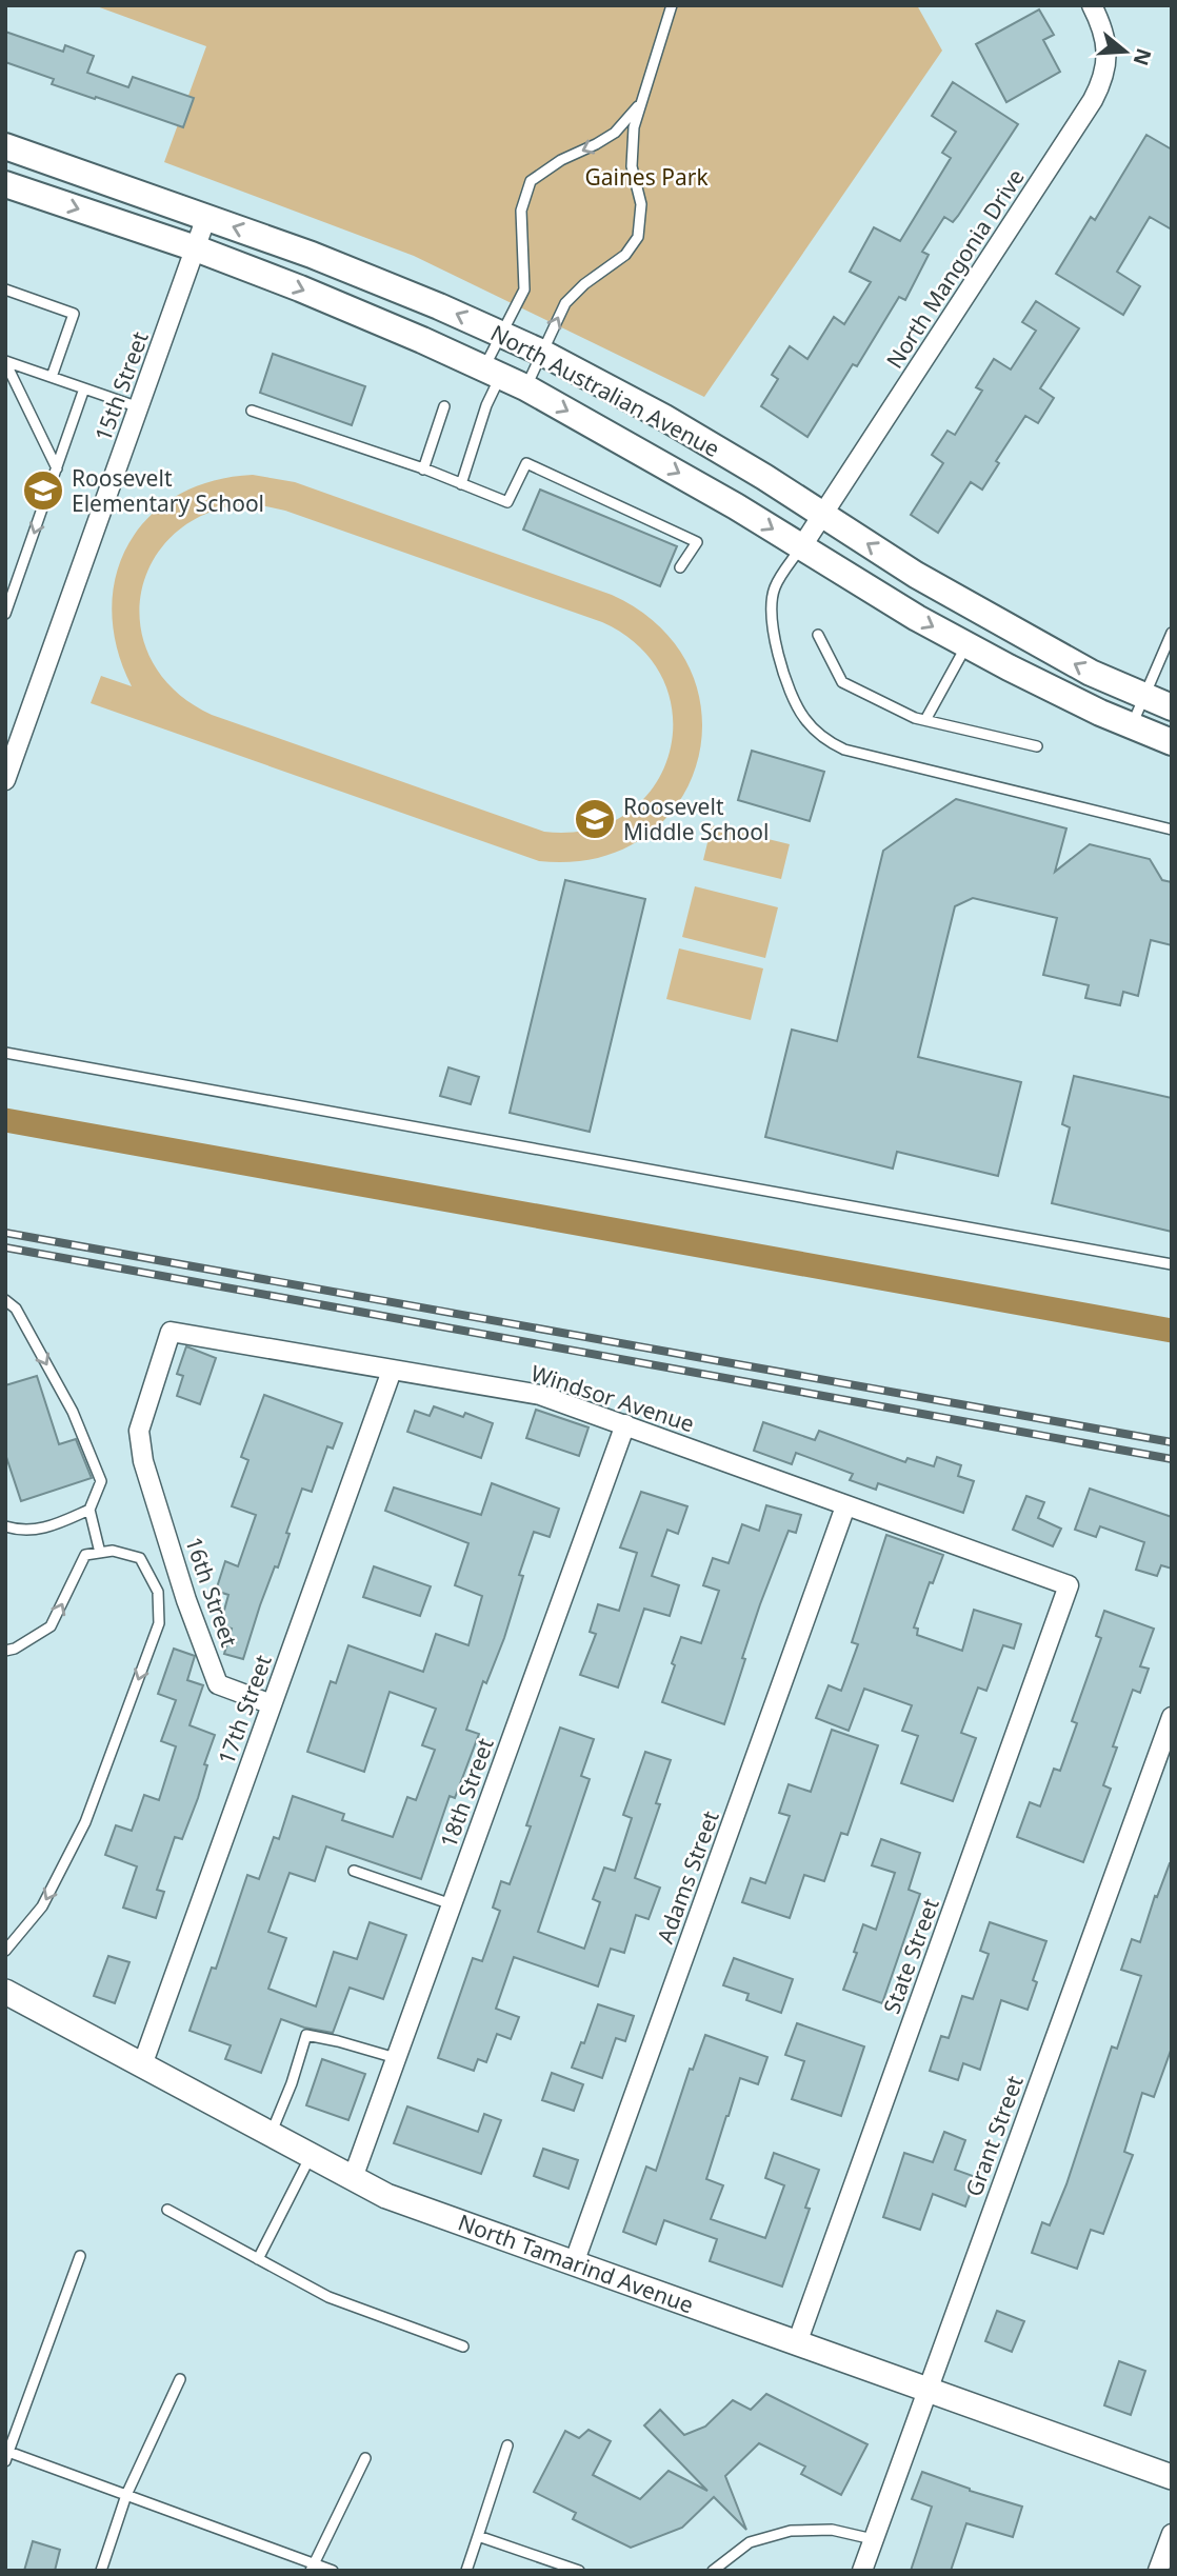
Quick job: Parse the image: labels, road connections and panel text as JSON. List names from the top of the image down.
{
  "streets": {
    "main road": ["North Australian Avenue"],
    "street": [
      "North Mangonia Drive",
      "15th Street",
      "Windsor Avenue",
      "16th Street",
      "17th Street",
      "18th Street",
      "Adams Street",
      "State Street",
      "Grant Street",
      "North Tamarind Avenue"
    ]
  },
  "crossings": [
    ["North Mangonia Drive", "North Australian Avenue"],
    ["15th Street", "North Australian Avenue"],
    ["Windsor Avenue", "16th Street"],
    ["Windsor Avenue", "17th Street"],
    ["Windsor Avenue", "18th Street"],
    ["Windsor Avenue", "Adams Street"],
    ["Windsor Avenue", "State Street"],
    ["16th Street", "17th Street"],
    ["17th Street", "North Tamarind Avenue"],
    ["18th Street", "North Tamarind Avenue"],
    ["Adams Street", "North Tamarind Avenue"],
    ["State Street", "North Tamarind Avenue"],
    ["Grant Street", "North Tamarind Avenue"]
  ],
  "parks": ["Gaines Park"],
  "places": {
    "school or university": ["Roosevelt Elementary School", "Roosevelt Middle School"]
  },
  "north": "right"
}
